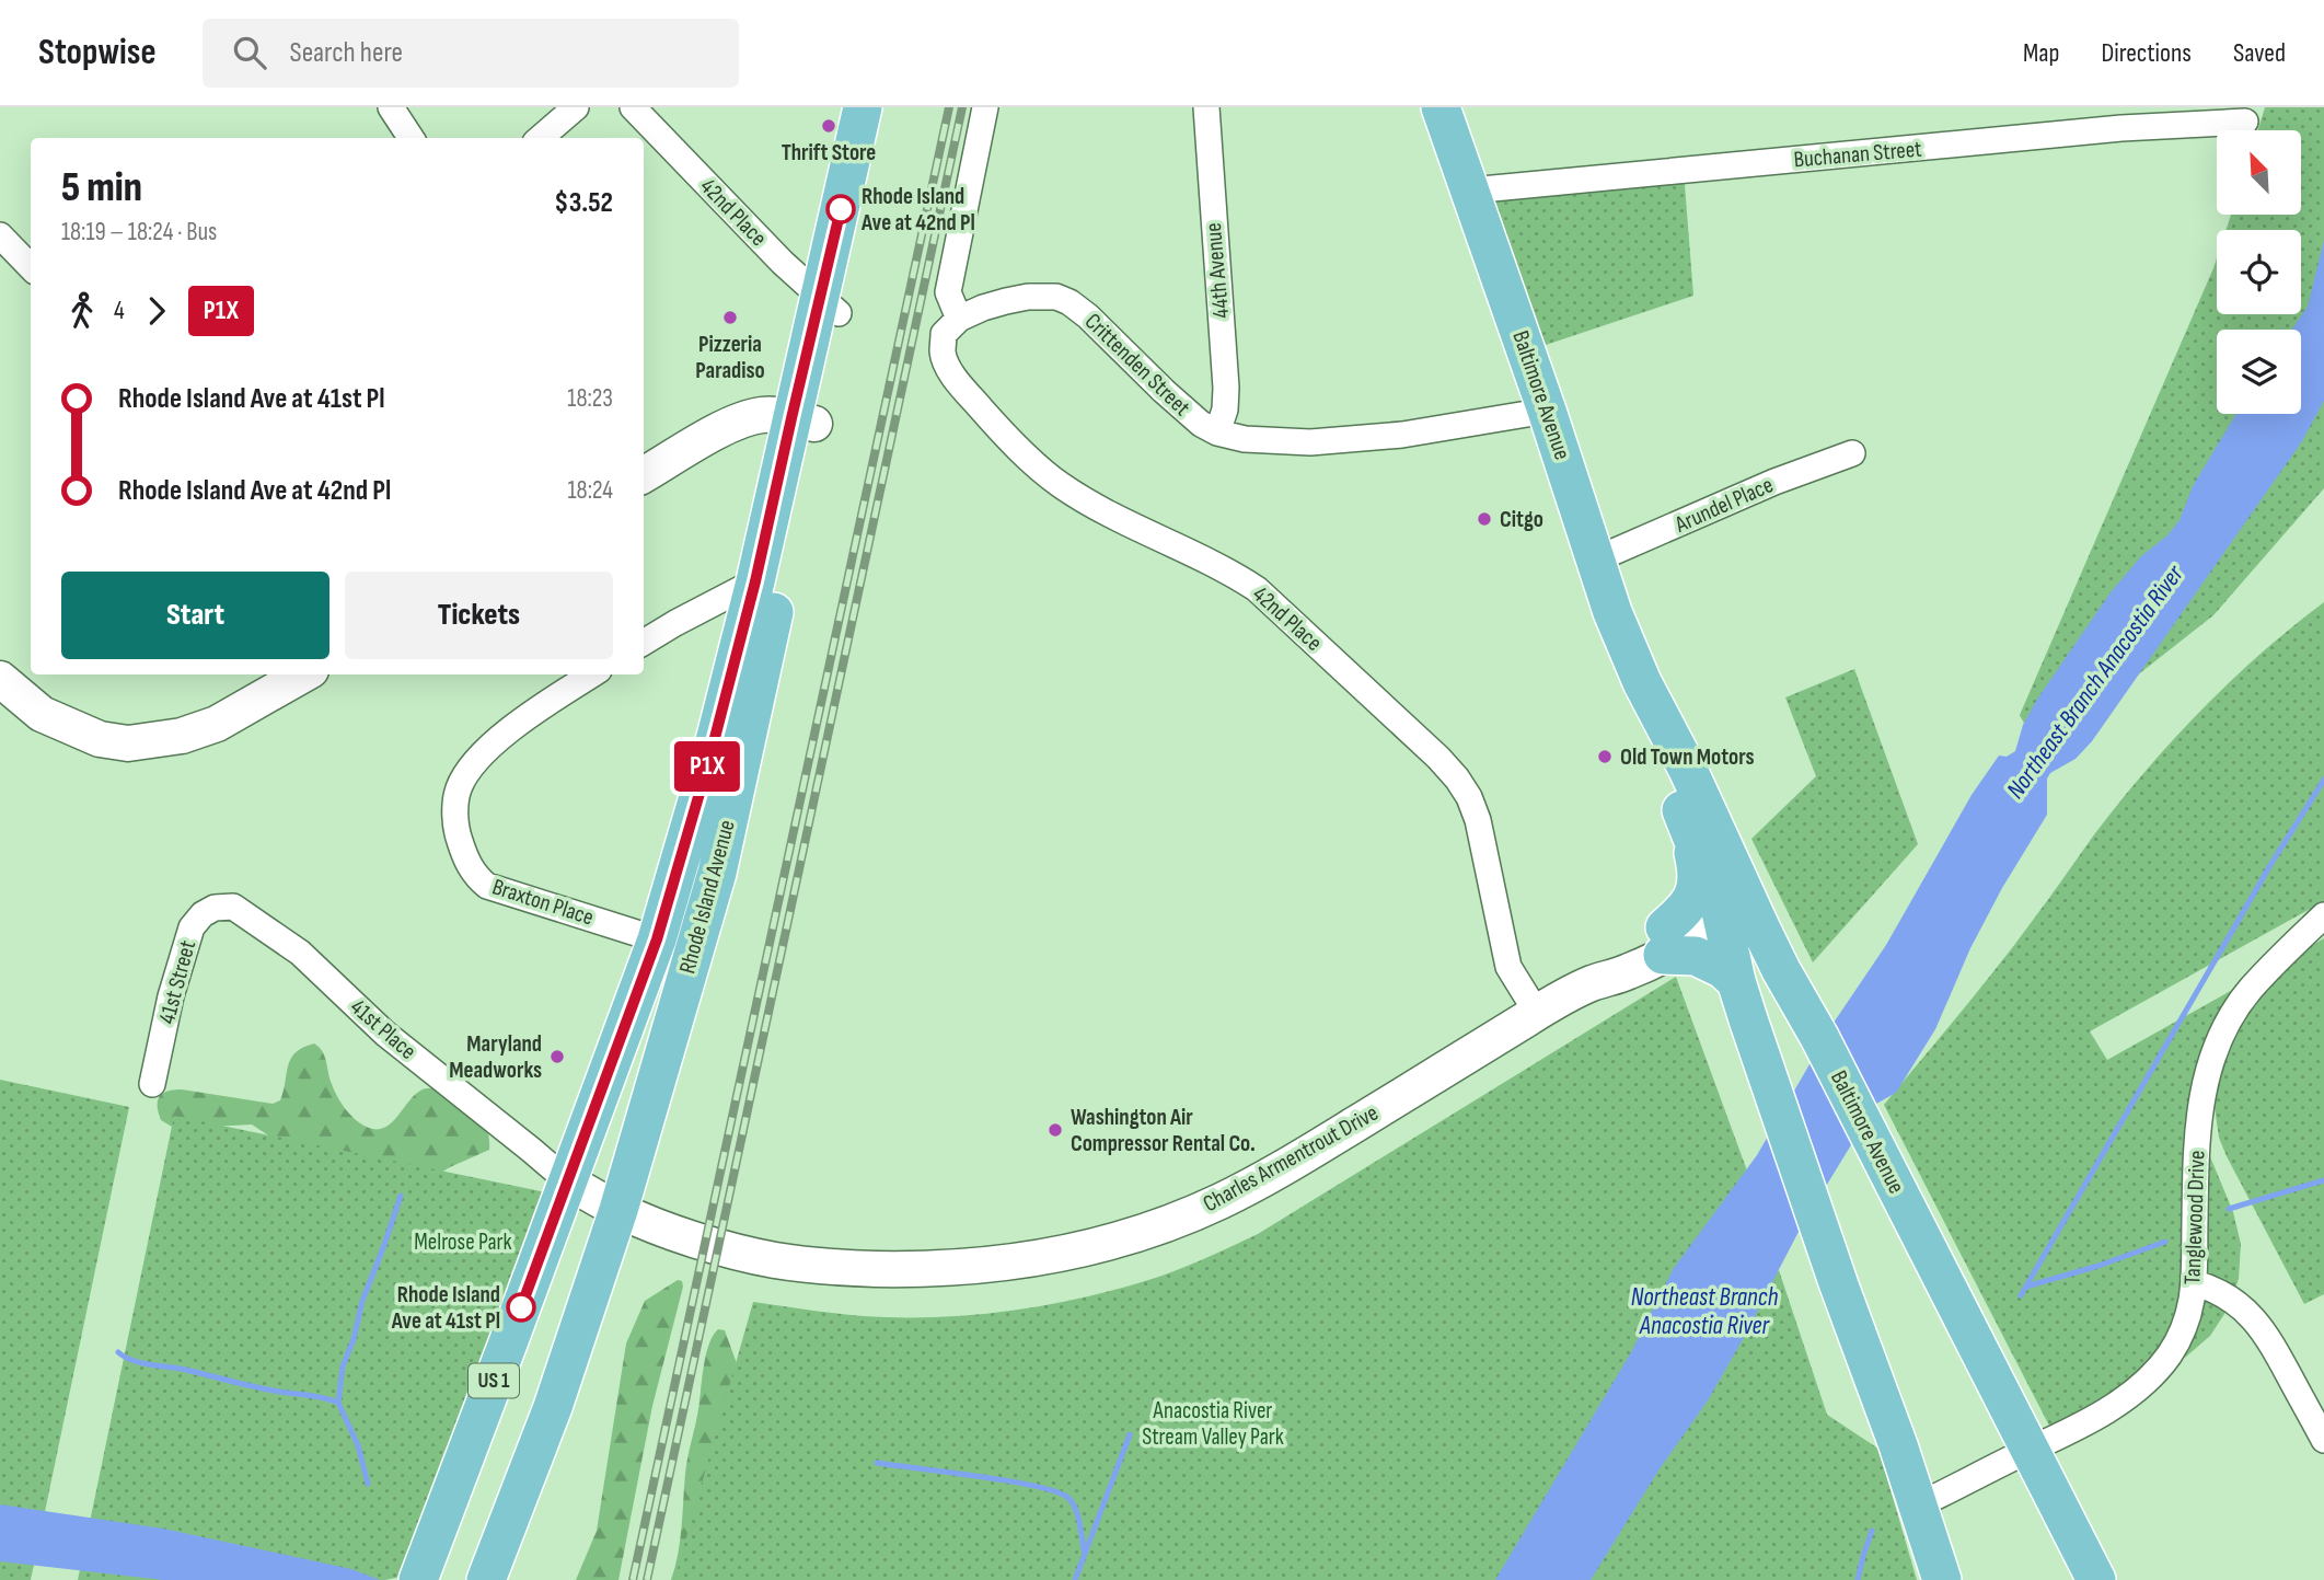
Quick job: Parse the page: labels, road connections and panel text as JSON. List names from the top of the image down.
{
  "streets": {
    "main road": ["Baltimore Avenue", "Rhode Island Avenue", "US 1"],
    "street": [
      "Buchanan Street",
      "42nd Place",
      "44th Avenue",
      "Crittenden Street",
      "Arundel Place",
      "Braxton Place",
      "41st Street",
      "41st Place",
      "Charles Armentrout Drive",
      "Tanglewood Drive"
    ]
  },
  "crossings": [
    ["Buchanan Street", "Baltimore Avenue"],
    ["42nd Place", "Crittenden Street"],
    ["42nd Place", "Rhode Island Avenue"],
    ["42nd Place", "Charles Armentrout Drive"],
    ["44th Avenue", "Crittenden Street"],
    ["Crittenden Street", "Baltimore Avenue"],
    ["Baltimore Avenue", "Arundel Place"],
    ["Baltimore Avenue", "Tanglewood Drive"],
    ["Rhode Island Avenue", "Braxton Place"],
    ["Rhode Island Avenue", "41st Place"],
    ["Rhode Island Avenue", "Charles Armentrout Drive"],
    ["41st Street", "41st Place"],
    ["41st Place", "Charles Armentrout Drive"]
  ],
  "water": ["Northeast Branch Anacostia River"],
  "parks": ["Melrose Park", "Anacostia River Stream Valley Park"],
  "places": [
    "Thrift Store",
    "Rhode Island Ave at 42nd Pl",
    "Pizzeria Paradiso",
    "Citgo",
    "Old Town Motors",
    "Maryland Meadworks",
    "Washington Air Compressor Rental Co.",
    "Rhode Island Ave at 41st Pl"
  ],
  "lines": ["bus line P1X"],
  "north": "top left",
  "page": {
    "header": "Stopwise",
    "search": "Search here",
    "nav": ["Map", "Directions", "Saved"],
    "on_map": "P1X",
    "heading": ["5 min", "18:19 – 18:24 · Bus", "$3.52"],
    "legs": ["4", "P1X"],
    "list": [
      {
        "name": "Rhode Island Ave at 41st Pl",
        "value": "18:23"
      },
      {
        "name": "Rhode Island Ave at 42nd Pl",
        "value": "18:24"
      }
    ],
    "buttons": ["Start", "Tickets"]
  }
}
